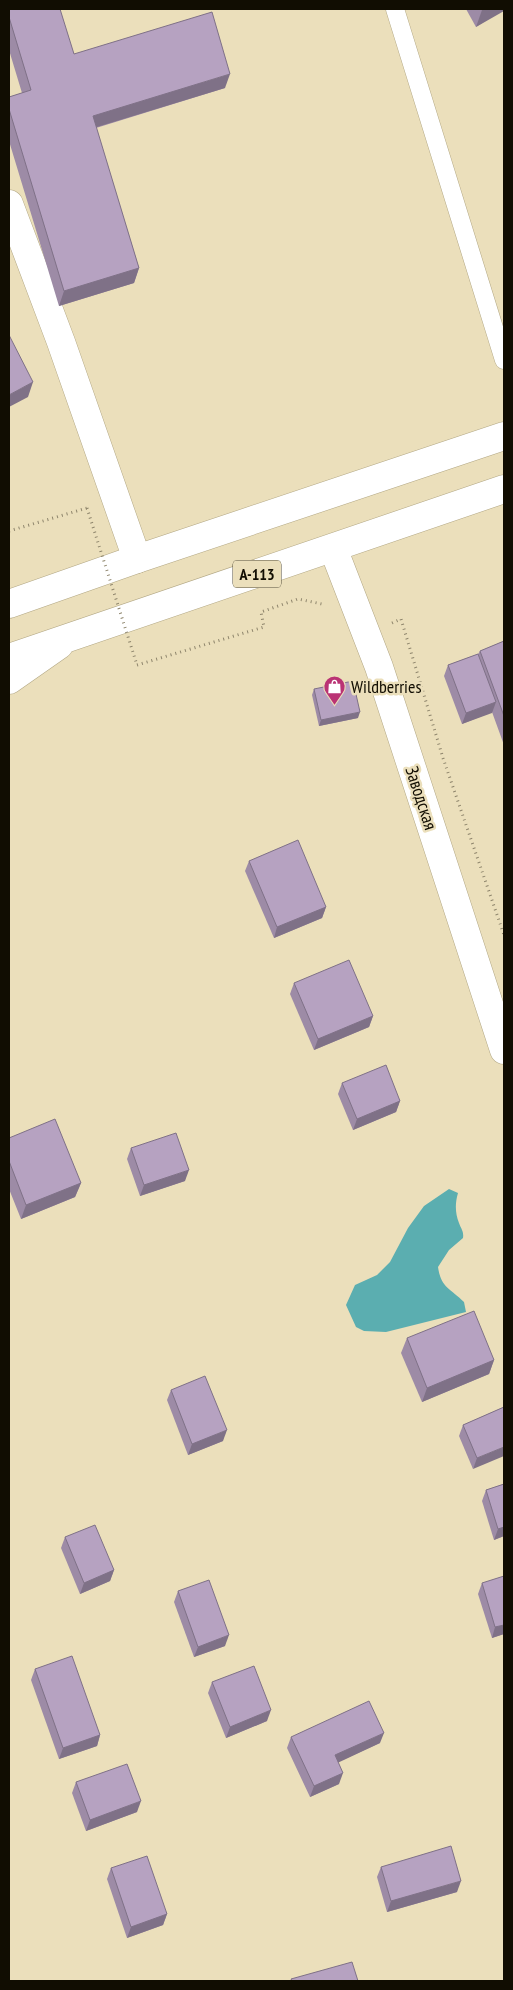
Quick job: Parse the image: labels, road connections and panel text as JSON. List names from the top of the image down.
{
  "streets": {
    "main road": ["А-113", "Заводская"]
  },
  "crossings": [
    ["А-113", "Заводская"]
  ],
  "places": {
    "shop": ["Wildberries"]
  }
}
